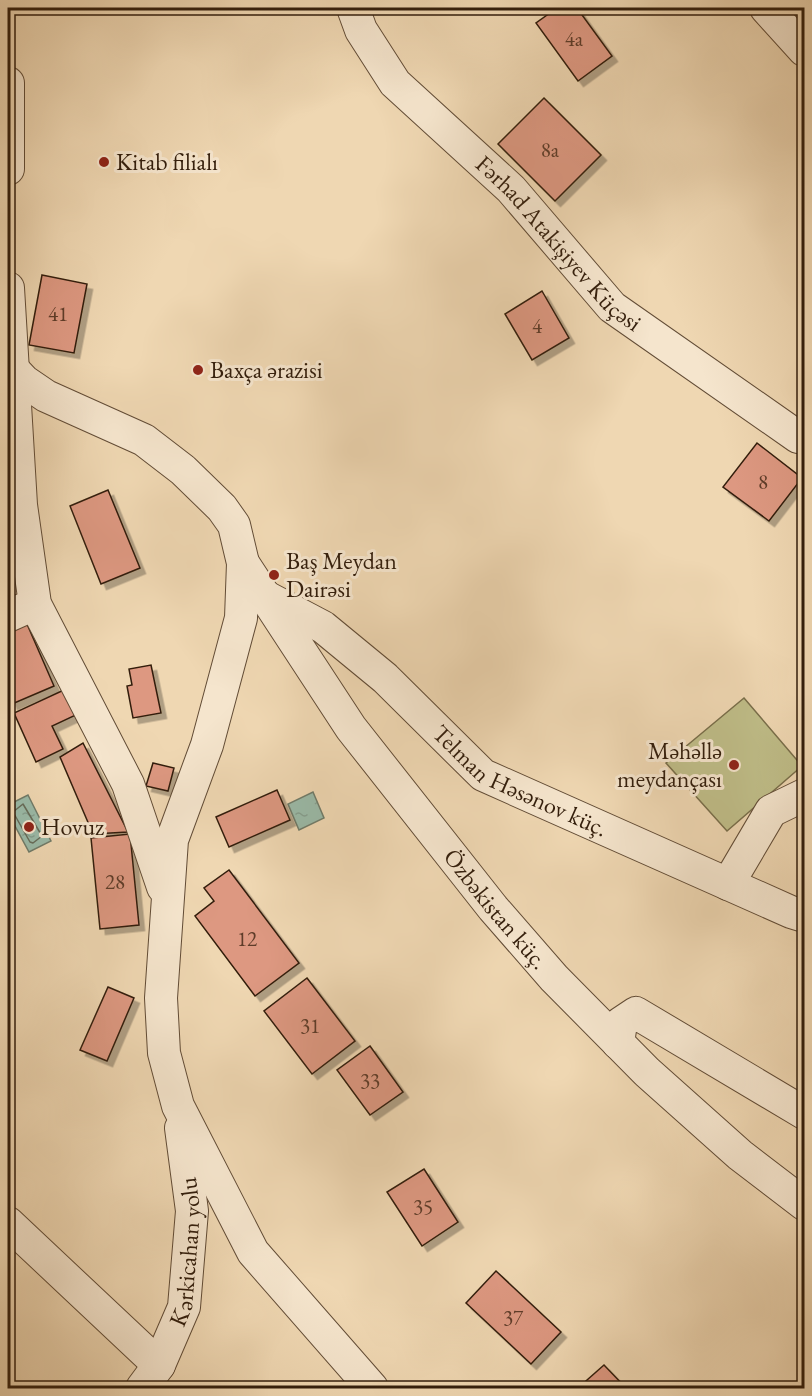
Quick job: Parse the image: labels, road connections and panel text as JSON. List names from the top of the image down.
{
  "streets": {
    "street": [
      "Fərhad Atakişiyev Küçəsi",
      "Telman Həsənov küç.",
      "Özbəkistan küç.",
      "Kərkicahan yolu"
    ]
  },
  "crossings": [
    ["Telman Həsənov küç.", "Özbəkistan küç."]
  ],
  "places": [
    "Kitab filialı",
    "Baxça ərazisi",
    "Baş Meydan Dairəsi",
    "Məhəllə meydançası",
    "Hovuz"
  ],
  "house_numbers": [
    "4а",
    "8a",
    "41",
    "4",
    "8",
    "28",
    "12",
    "31",
    "33",
    "35",
    "37"
  ]
}
